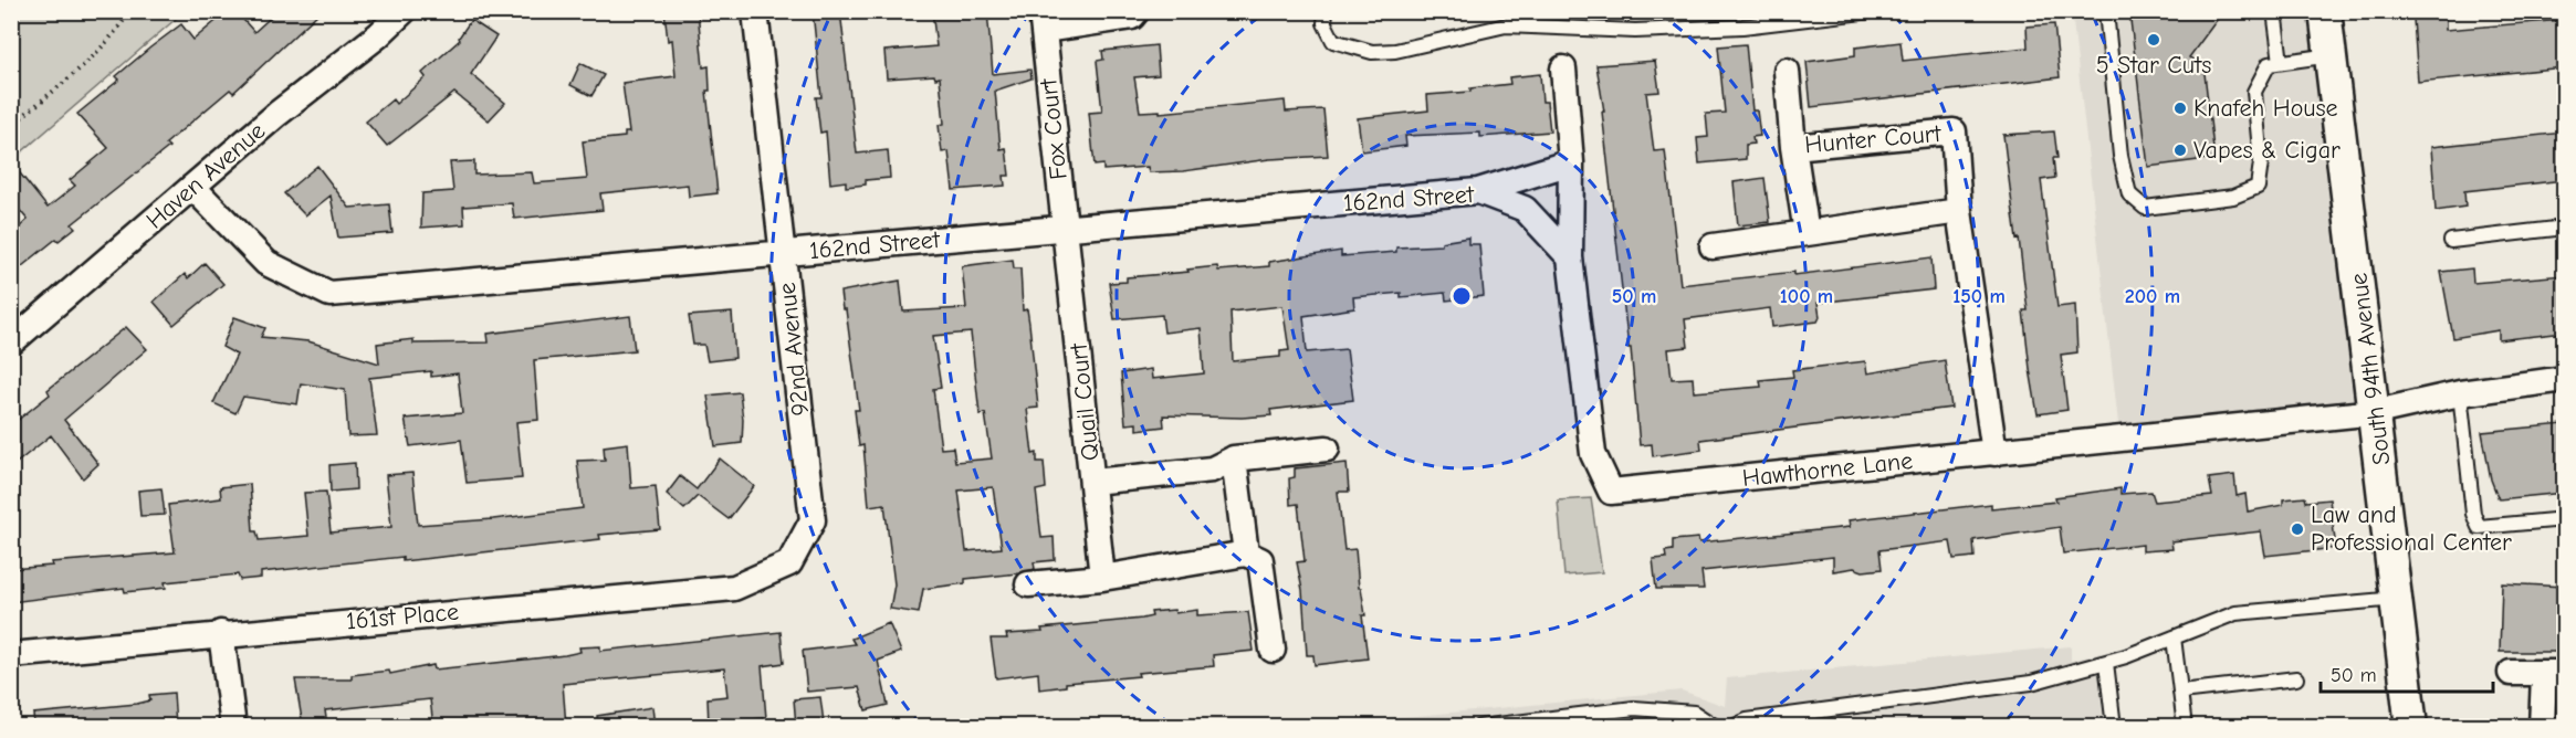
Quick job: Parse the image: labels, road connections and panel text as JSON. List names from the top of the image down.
{
  "streets": {
    "street": [
      "Fox Court",
      "Hunter Court",
      "Haven Avenue",
      "162nd Street",
      "92nd Avenue",
      "South 94th Avenue",
      "Quail Court",
      "Hawthorne Lane",
      "161st Place"
    ]
  },
  "crossings": [
    ["Fox Court", "162nd Street"],
    ["Fox Court", "Quail Court"],
    ["Hunter Court", "Hawthorne Lane"],
    ["Haven Avenue", "162nd Street"],
    ["162nd Street", "92nd Avenue"],
    ["162nd Street", "Quail Court"],
    ["162nd Street", "Hawthorne Lane"],
    ["92nd Avenue", "161st Place"],
    ["South 94th Avenue", "Hawthorne Lane"]
  ],
  "places": [
    "5 Star Cuts",
    "Knafeh House",
    "Vapes & Cigar",
    "Law and Professional Center"
  ],
  "scale_bar": "50 m",
  "rings": [
    "50 m",
    "100 m",
    "150 m",
    "200 m"
  ]
}
